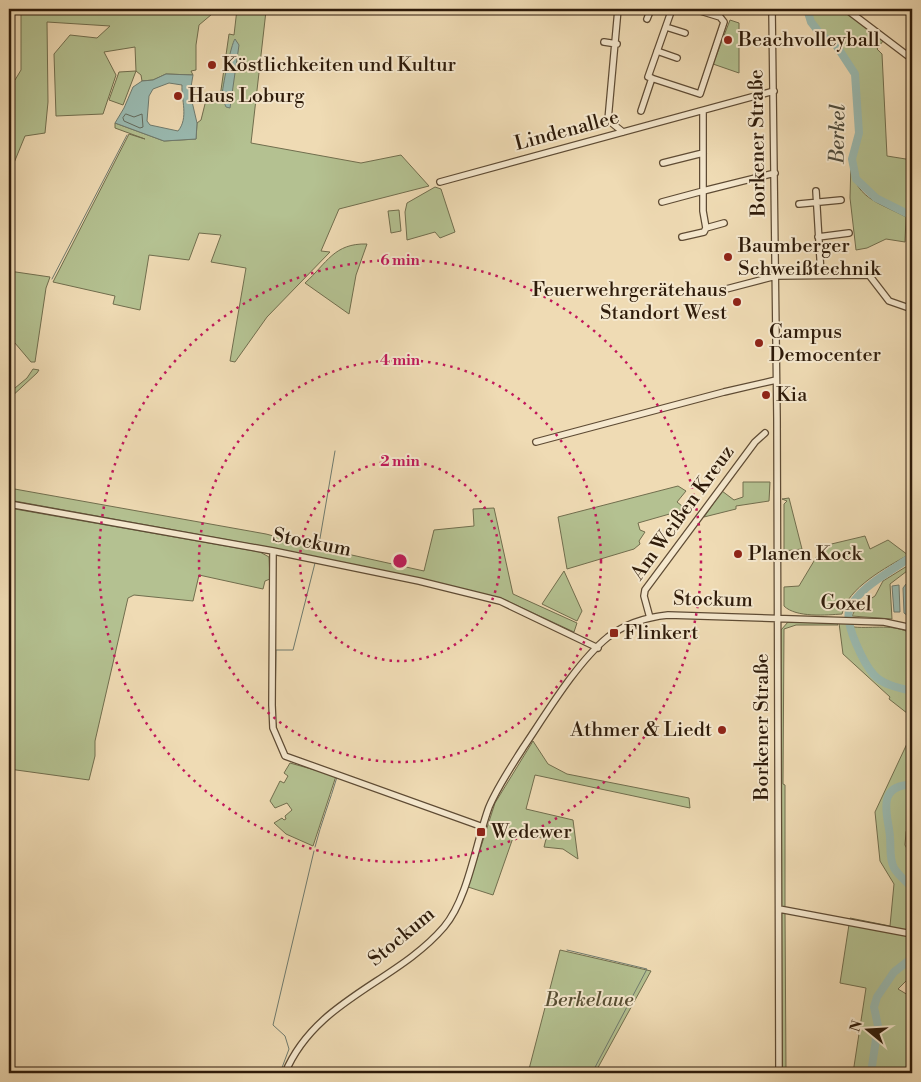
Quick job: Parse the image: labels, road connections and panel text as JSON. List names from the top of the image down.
{
  "streets": {
    "street": [
      "Lindenallee",
      "Borkener Straße",
      "Am Weißen Kreuz",
      "Stockum",
      "Goxel"
    ]
  },
  "crossings": [
    ["Lindenallee", "Borkener Straße"],
    ["Borkener Straße", "Stockum"],
    ["Borkener Straße", "Goxel"],
    ["Am Weißen Kreuz", "Stockum"],
    ["Stockum", "Goxel"]
  ],
  "water": ["Berkel"],
  "parks": ["Berkelaue"],
  "places": {
    "other": [
      "Beachvolleyball",
      "Köstlichkeiten und Kultur",
      "Haus Loburg",
      "Baumberger Schweißtechnik",
      "Feuerwehrgerätehaus Standort West",
      "Campus Democenter",
      "Kia",
      "Planen Kock",
      "Athmer & Liedt"
    ],
    "transit": ["Flinkert", "Wedewer"]
  },
  "north": "left",
  "rings": ["6 min", "4 min", "2 min"]
}
